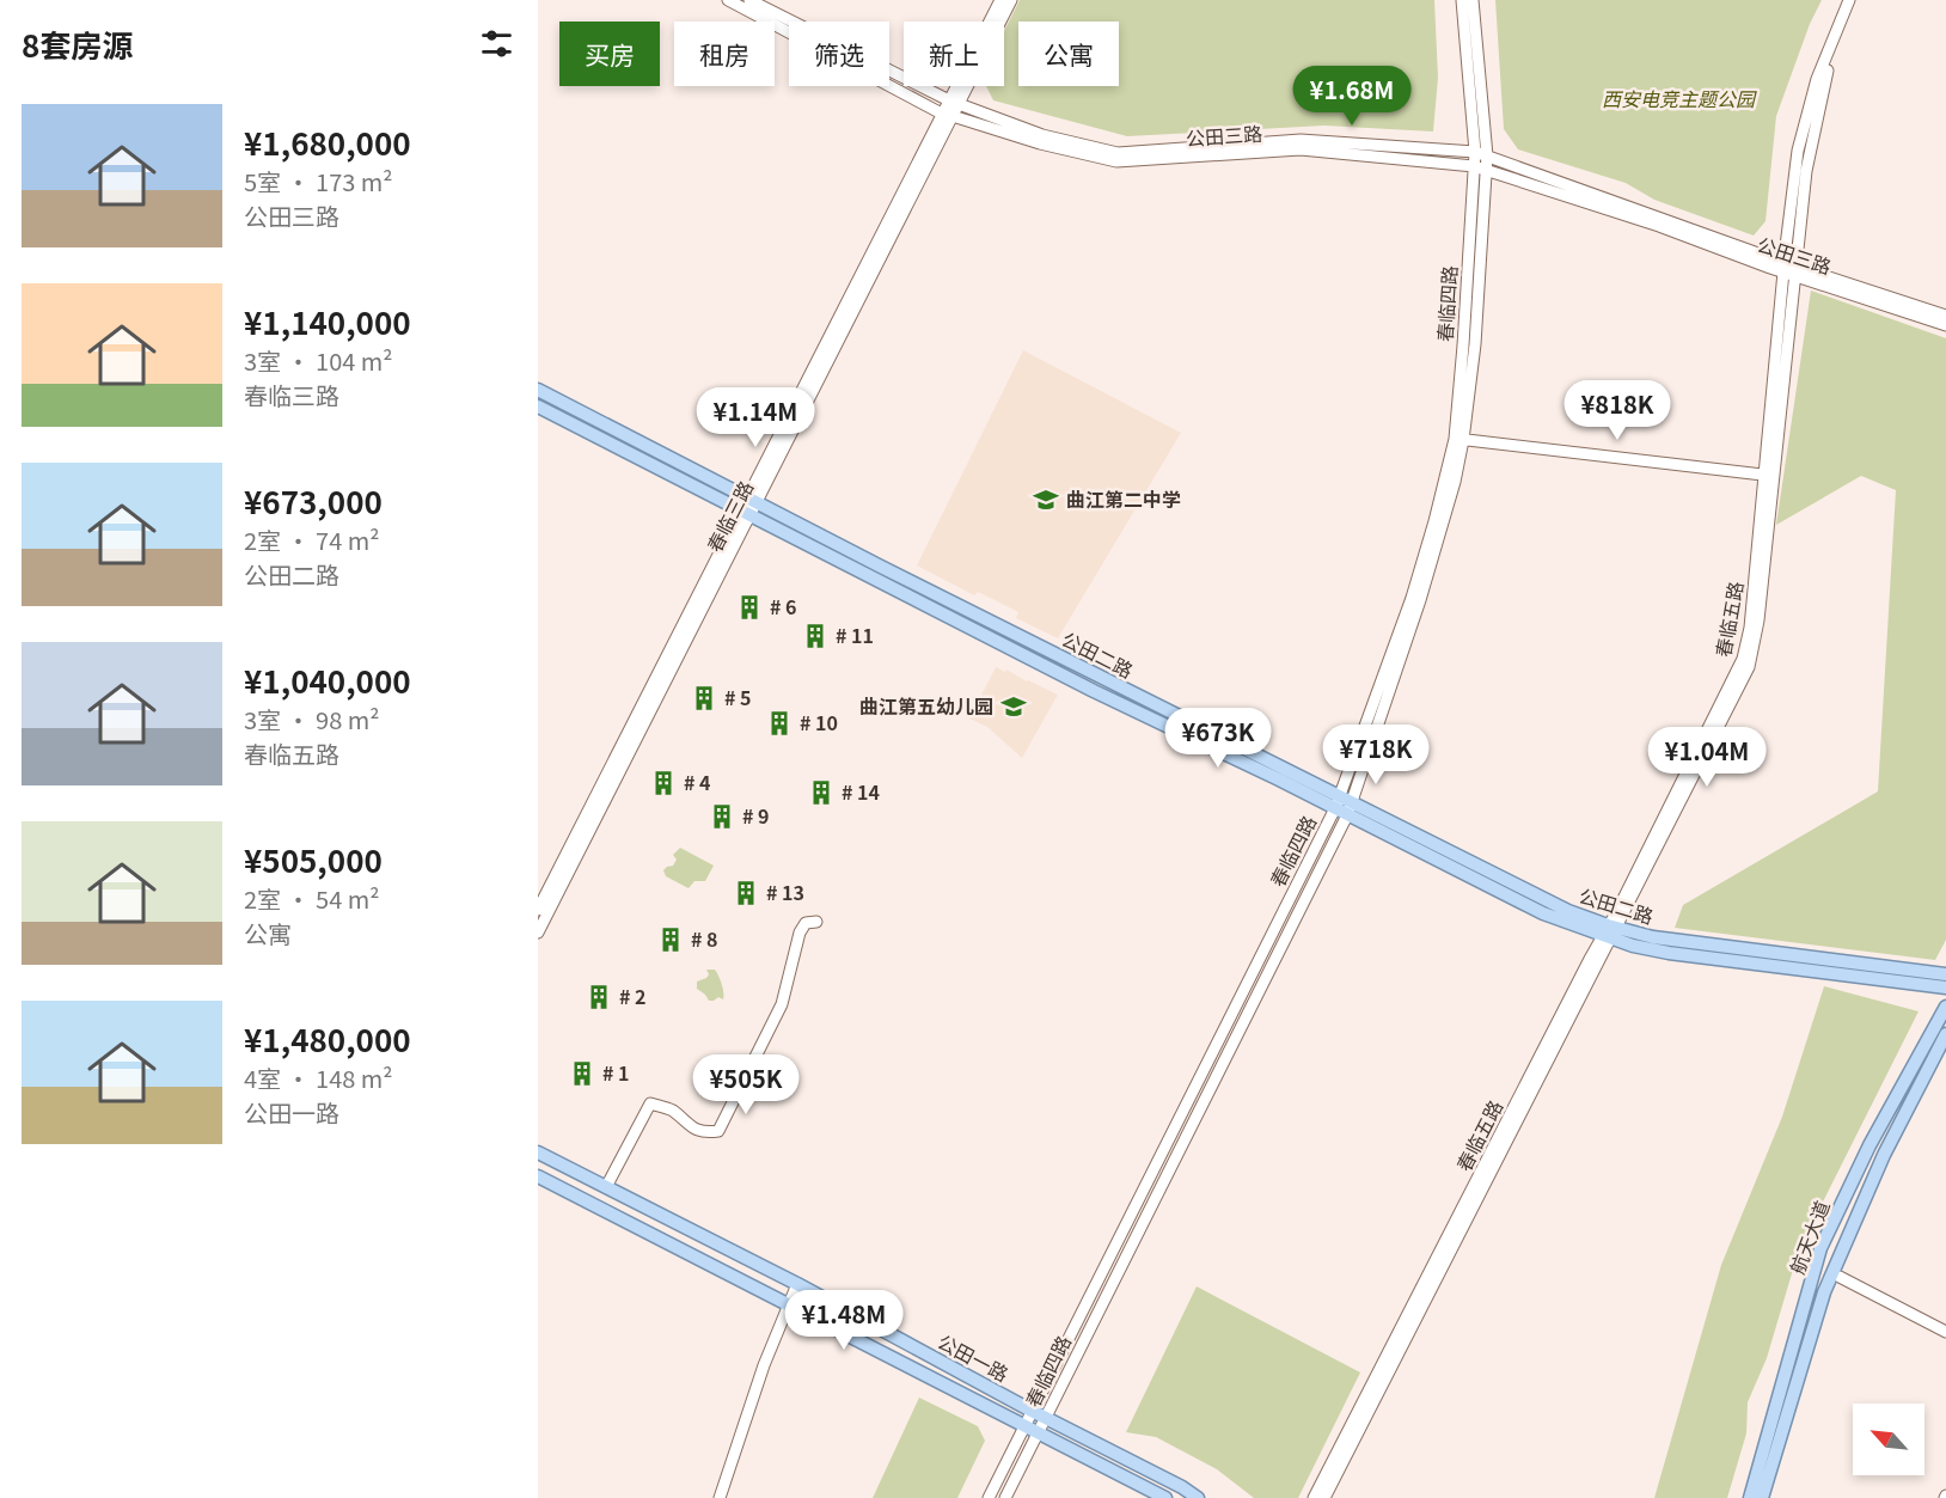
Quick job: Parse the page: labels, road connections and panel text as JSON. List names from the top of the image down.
{
  "streets": {
    "main road": ["公田二路", "航天大道", "公田一路"],
    "street": [
      "公田三路",
      "春临四路",
      "春临三路",
      "春临五路"
    ]
  },
  "crossings": [
    ["公田三路", "春临四路"],
    ["公田三路", "春临三路"],
    ["公田三路", "春临五路"],
    ["春临四路", "公田二路"],
    ["春临四路", "公田一路"],
    ["春临三路", "公田二路"],
    ["春临五路", "公田二路"]
  ],
  "parks": ["西安电竞主题公园"],
  "places": {
    "school or university": ["曲江第二中学", "曲江第五幼儿园"],
    "building": [
      "# 6",
      "# 11",
      "# 5",
      "# 10",
      "# 4",
      "# 14",
      "# 9",
      "# 13",
      "# 8",
      "# 2",
      "# 1"
    ]
  },
  "north": "top left",
  "page": {
    "heading": "8套房源",
    "chip": [
      "买房",
      "租房",
      "筛选",
      "新上",
      "公寓"
    ],
    "price": [
      "¥1.68M",
      "¥818K",
      "¥1.14M",
      "¥673K",
      "¥718K",
      "¥1.04M",
      "¥505K",
      "¥1.48M"
    ],
    "list": [
      {
        "name": "¥1,680,000",
        "note": "5室 · 173 m² · 公田三路"
      },
      {
        "name": "¥1,140,000",
        "note": "3室 · 104 m² · 春临三路"
      },
      {
        "name": "¥673,000",
        "note": "2室 · 74 m² · 公田二路"
      },
      {
        "name": "¥1,040,000",
        "note": "3室 · 98 m² · 春临五路"
      },
      {
        "name": "¥505,000",
        "note": "2室 · 54 m² · 公寓"
      },
      {
        "name": "¥1,480,000",
        "note": "4室 · 148 m² · 公田一路"
      }
    ]
  }
}
